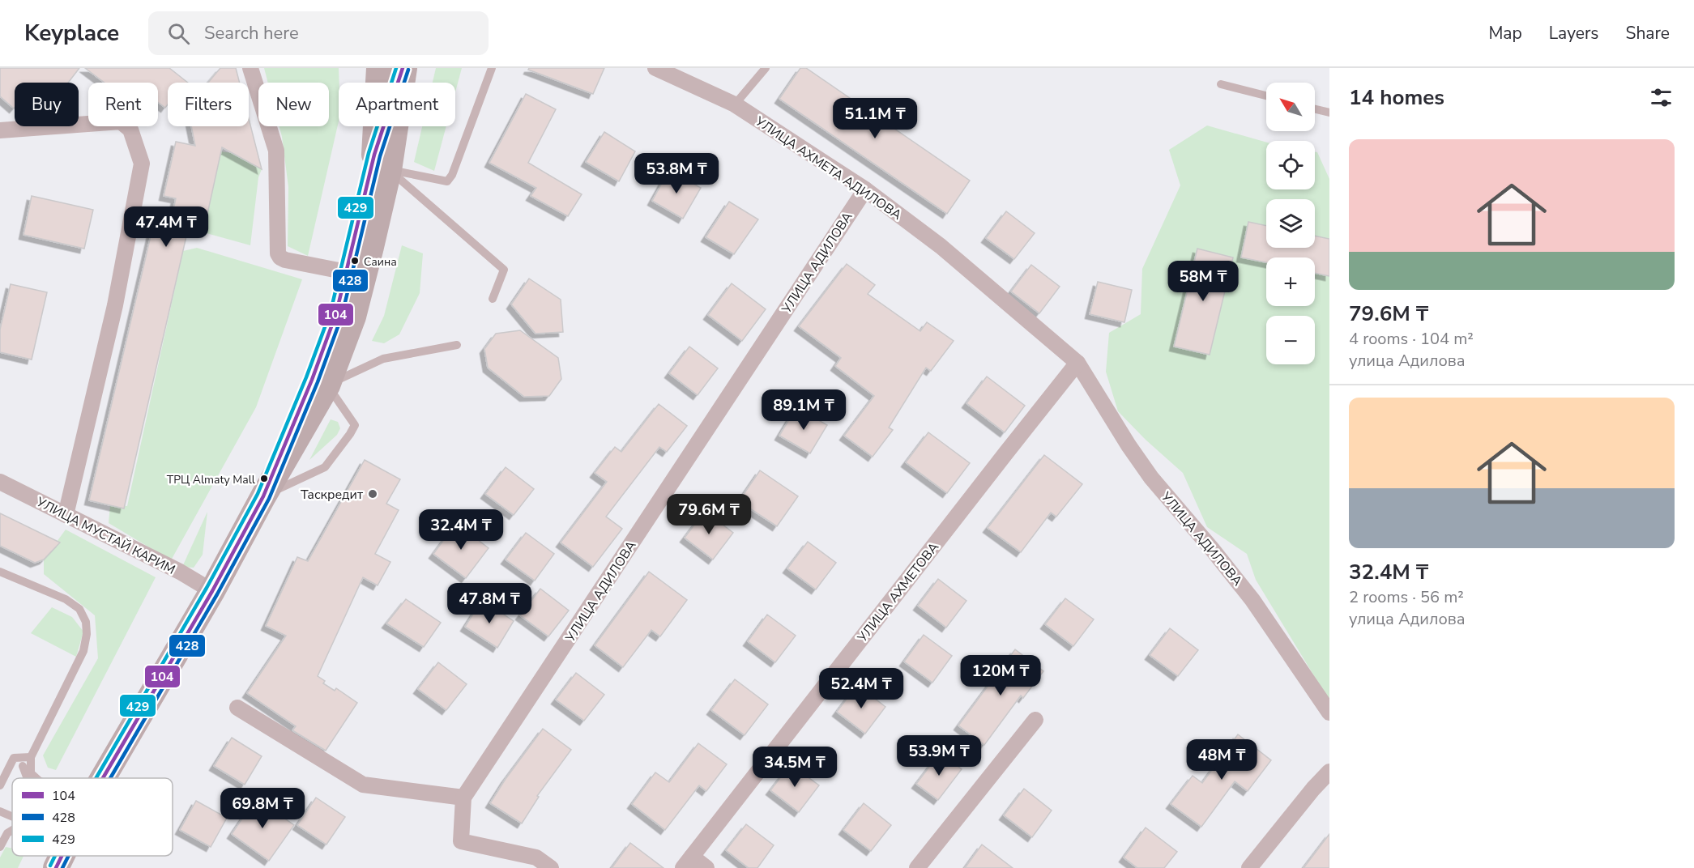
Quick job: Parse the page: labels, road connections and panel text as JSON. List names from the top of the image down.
{
  "streets": {
    "street": [
      "УЛИЦА АХМЕТА АДИЛОВА",
      "УЛИЦА АДИЛОВА",
      "УЛИЦА МУСТАЙ КАРИМ",
      "УЛИЦА АХМЕТОВА"
    ]
  },
  "crossings": [
    ["УЛИЦА АХМЕТА АДИЛОВА", "УЛИЦА АДИЛОВА"],
    ["УЛИЦА АХМЕТА АДИЛОВА", "УЛИЦА АХМЕТОВА"],
    ["УЛИЦА АДИЛОВА", "УЛИЦА АХМЕТОВА"]
  ],
  "places": ["Саина", "ТРЦ Almaty Mall", "Таскредит"],
  "lines": ["transit line 104", "transit line 429", "transit line 428"],
  "legend": ["104", "428", "429"],
  "north": "top left",
  "page": {
    "header": "Keyplace",
    "search": "Search here",
    "nav": ["Map", "Layers", "Share"],
    "heading": "14 homes",
    "map_buttons": ["+", "−"],
    "chip": [
      "Buy",
      "Rent",
      "Filters",
      "New",
      "Apartment"
    ],
    "price": [
      "51.1M ₸",
      "53.8M ₸",
      "47.4M ₸",
      "58M ₸",
      "89.1M ₸",
      "79.6M ₸",
      "32.4M ₸",
      "47.8M ₸",
      "120M ₸",
      "52.4M ₸",
      "53.9M ₸",
      "48M ₸",
      "34.5M ₸",
      "69.8M ₸"
    ],
    "list": [
      {
        "name": "79.6M ₸",
        "note": "4 rooms · 104 m² · улица Адилова"
      },
      {
        "name": "32.4M ₸",
        "note": "2 rooms · 56 m² · улица Адилова"
      }
    ]
  }
}
